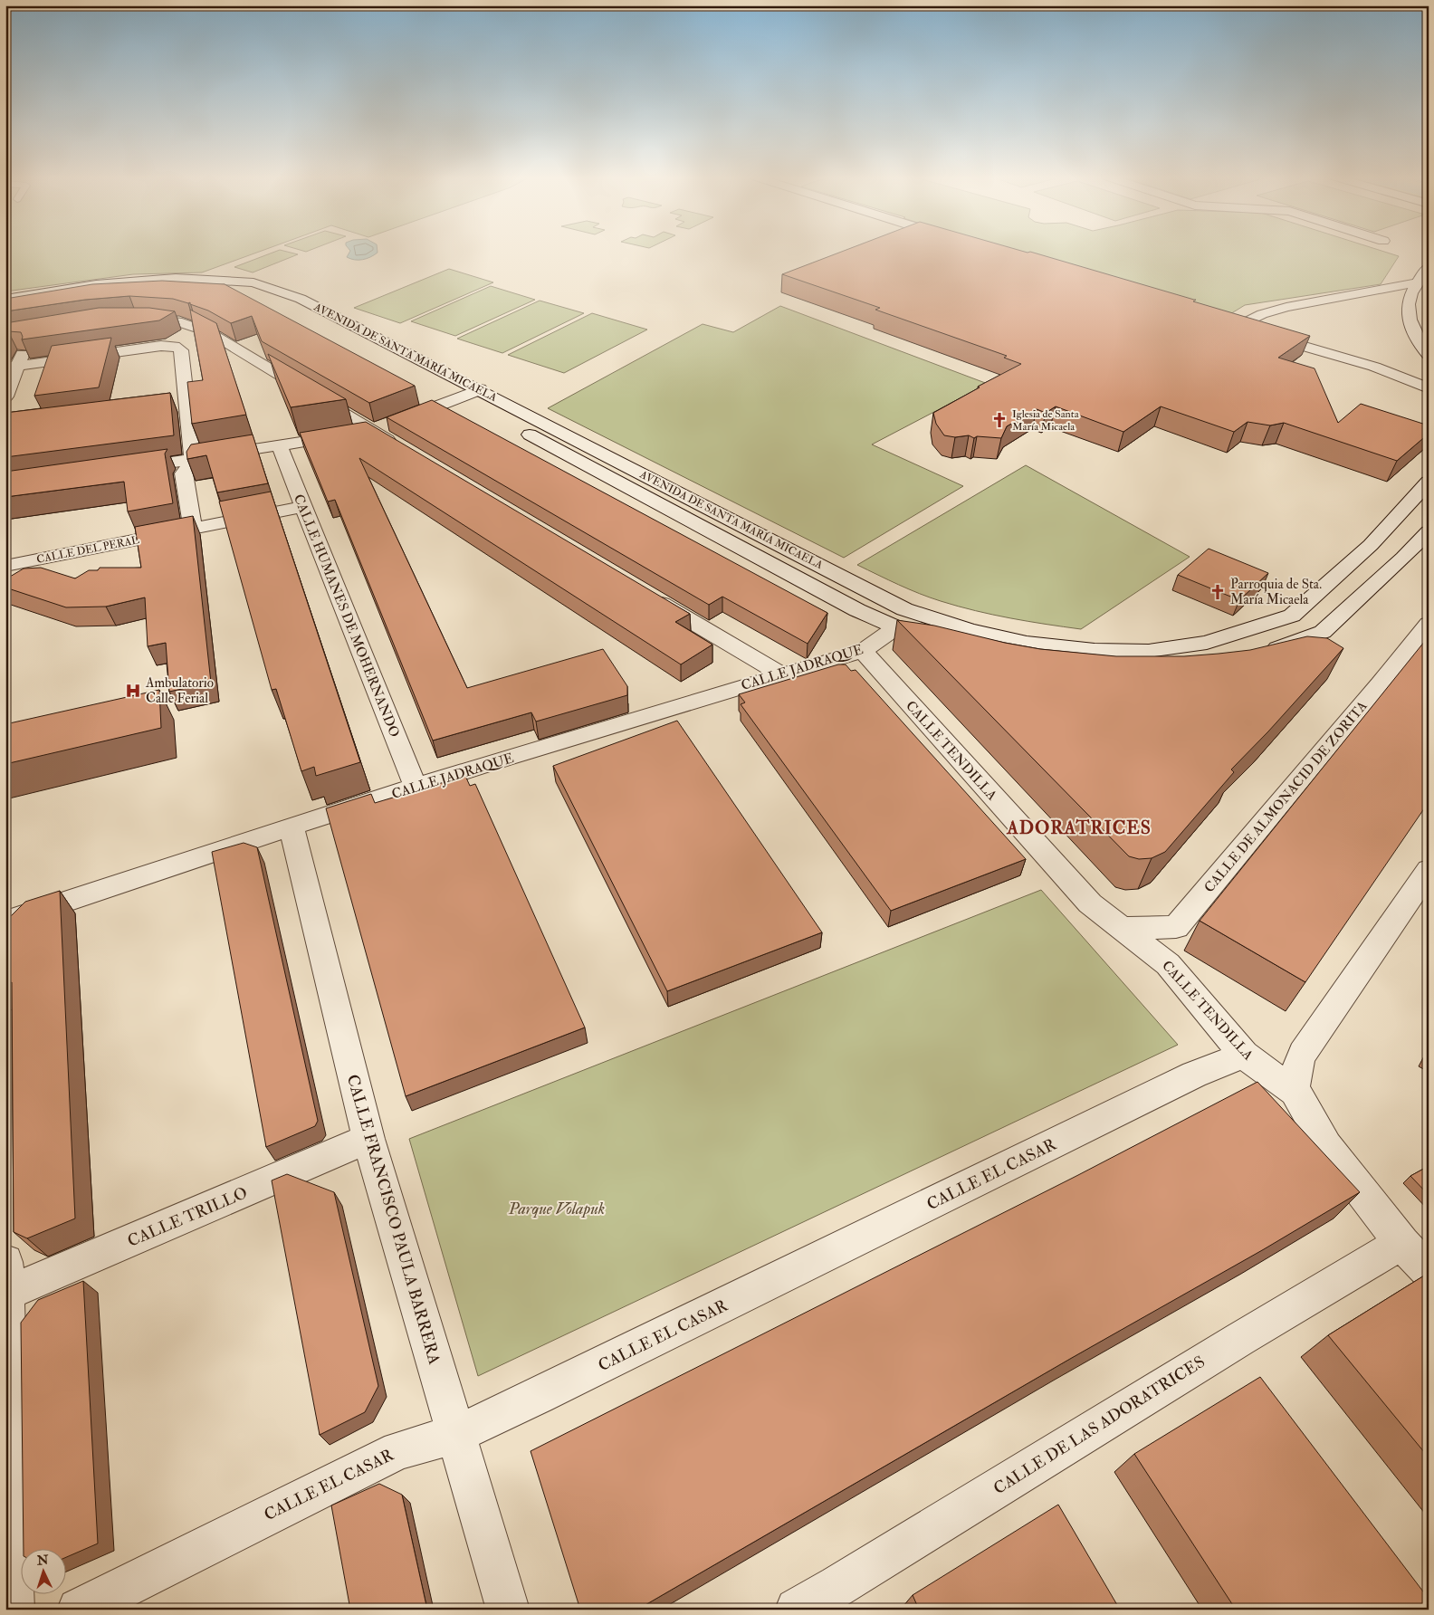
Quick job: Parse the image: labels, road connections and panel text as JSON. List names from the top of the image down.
{
  "streets": {
    "street": [
      "AVENIDA DE SANTA MARÍA MICAELA",
      "CALLE DEL PERAL",
      "CALLE HUMANES DE MOHERNANDO",
      "CALLE JADRAQUE",
      "CALLE TENDILLA",
      "CALLE DE ALMONACID DE ZORITA",
      "CALLE EL CASAR",
      "CALLE TRILLO",
      "CALLE FRANCISCO PAULA BARRERA",
      "CALLE DE LAS ADORATRICES"
    ]
  },
  "crossings": [
    ["AVENIDA DE SANTA MARÍA MICAELA", "CALLE JADRAQUE"],
    ["CALLE DEL PERAL", "CALLE HUMANES DE MOHERNANDO"],
    ["CALLE HUMANES DE MOHERNANDO", "CALLE JADRAQUE"],
    ["CALLE JADRAQUE", "CALLE TENDILLA"],
    ["CALLE JADRAQUE", "CALLE FRANCISCO PAULA BARRERA"],
    ["CALLE TENDILLA", "CALLE DE ALMONACID DE ZORITA"],
    ["CALLE TENDILLA", "CALLE EL CASAR"],
    ["CALLE EL CASAR", "CALLE FRANCISCO PAULA BARRERA"],
    ["CALLE TRILLO", "CALLE FRANCISCO PAULA BARRERA"]
  ],
  "districts": ["ADORATRICES"],
  "parks": ["Parque Volapuk"],
  "places": {
    "church": ["Iglesia de Santa María Micaela", "Parroquia de Sta. María Micaela"],
    "hospital": ["Ambulatorio Calle Ferial"]
  },
  "north": "top"
}
